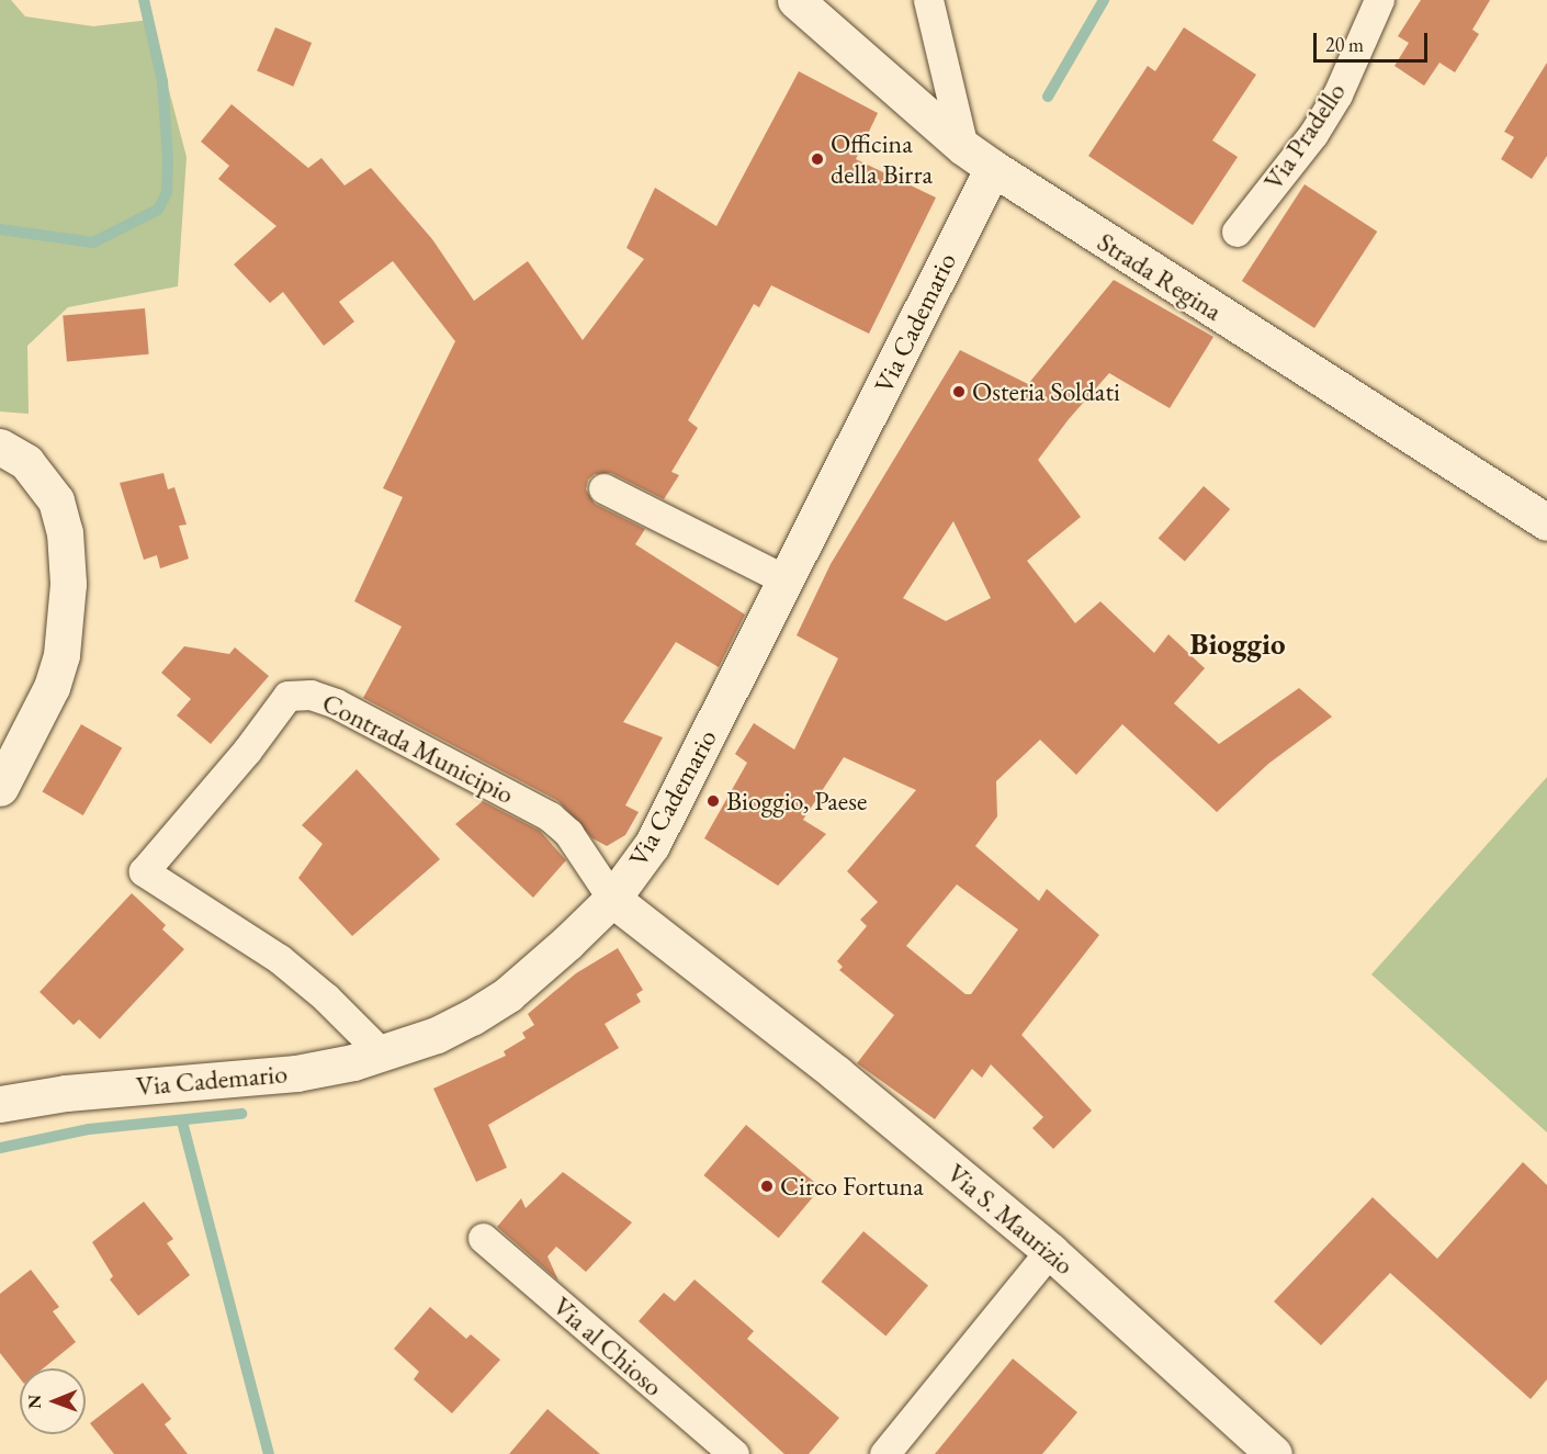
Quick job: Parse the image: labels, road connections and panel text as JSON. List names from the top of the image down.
{
  "streets": {
    "street": [
      "Via Pradello",
      "Strada Regina",
      "Via Cademario",
      "Contrada Municipio",
      "Via S. Maurizio",
      "Via al Chioso"
    ]
  },
  "crossings": [
    ["Strada Regina", "Via Cademario"],
    ["Via Cademario", "Contrada Municipio"],
    ["Via Cademario", "Via S. Maurizio"],
    ["Contrada Municipio", "Via S. Maurizio"]
  ],
  "districts": ["Bioggio"],
  "places": [
    "Officina della Birra",
    "Osteria Soldati",
    "Bioggio, Paese",
    "Circo Fortuna"
  ],
  "scale_bar": "20 m",
  "north": "left"
}
